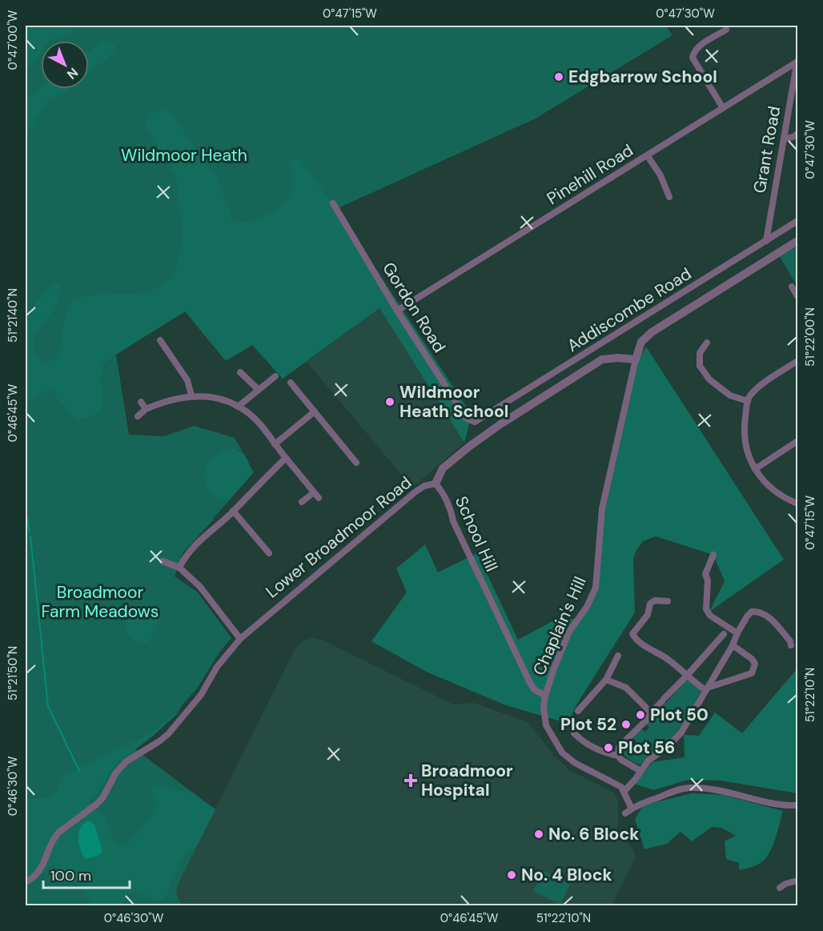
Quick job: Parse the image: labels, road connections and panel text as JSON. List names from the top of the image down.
{
  "streets": {
    "street": [
      "Grant Road",
      "Pinehill Road",
      "Gordon Road",
      "Addiscombe Road",
      "School Hill",
      "Lower Broadmoor Road",
      "Chaplain's Hill"
    ]
  },
  "crossings": [
    ["Grant Road", "Pinehill Road"],
    ["Grant Road", "Addiscombe Road"],
    ["Pinehill Road", "Gordon Road"],
    ["Gordon Road", "Addiscombe Road"],
    ["School Hill", "Lower Broadmoor Road"],
    ["School Hill", "Chaplain's Hill"],
    ["Lower Broadmoor Road", "Chaplain's Hill"]
  ],
  "parks": ["Wildmoor Heath", "Broadmoor Farm Meadows"],
  "places": {
    "other": [
      "Edgbarrow School",
      "Wildmoor Heath School",
      "Plot 50",
      "Plot 52",
      "Plot 56",
      "No. 6 Block",
      "No. 4 Block"
    ],
    "health": ["Broadmoor Hospital"]
  },
  "scale_bar": "100 m",
  "north": "bottom right",
  "coordinates": [
    "0°47'15\"W",
    "0°47'30\"W",
    "0°47'00\"W",
    "51°21'40\"N",
    "51°22'00\"N",
    "0°46'45\"W",
    "51°21'50\"N",
    "51°22'10\"N",
    "0°46'30\"W"
  ]
}
